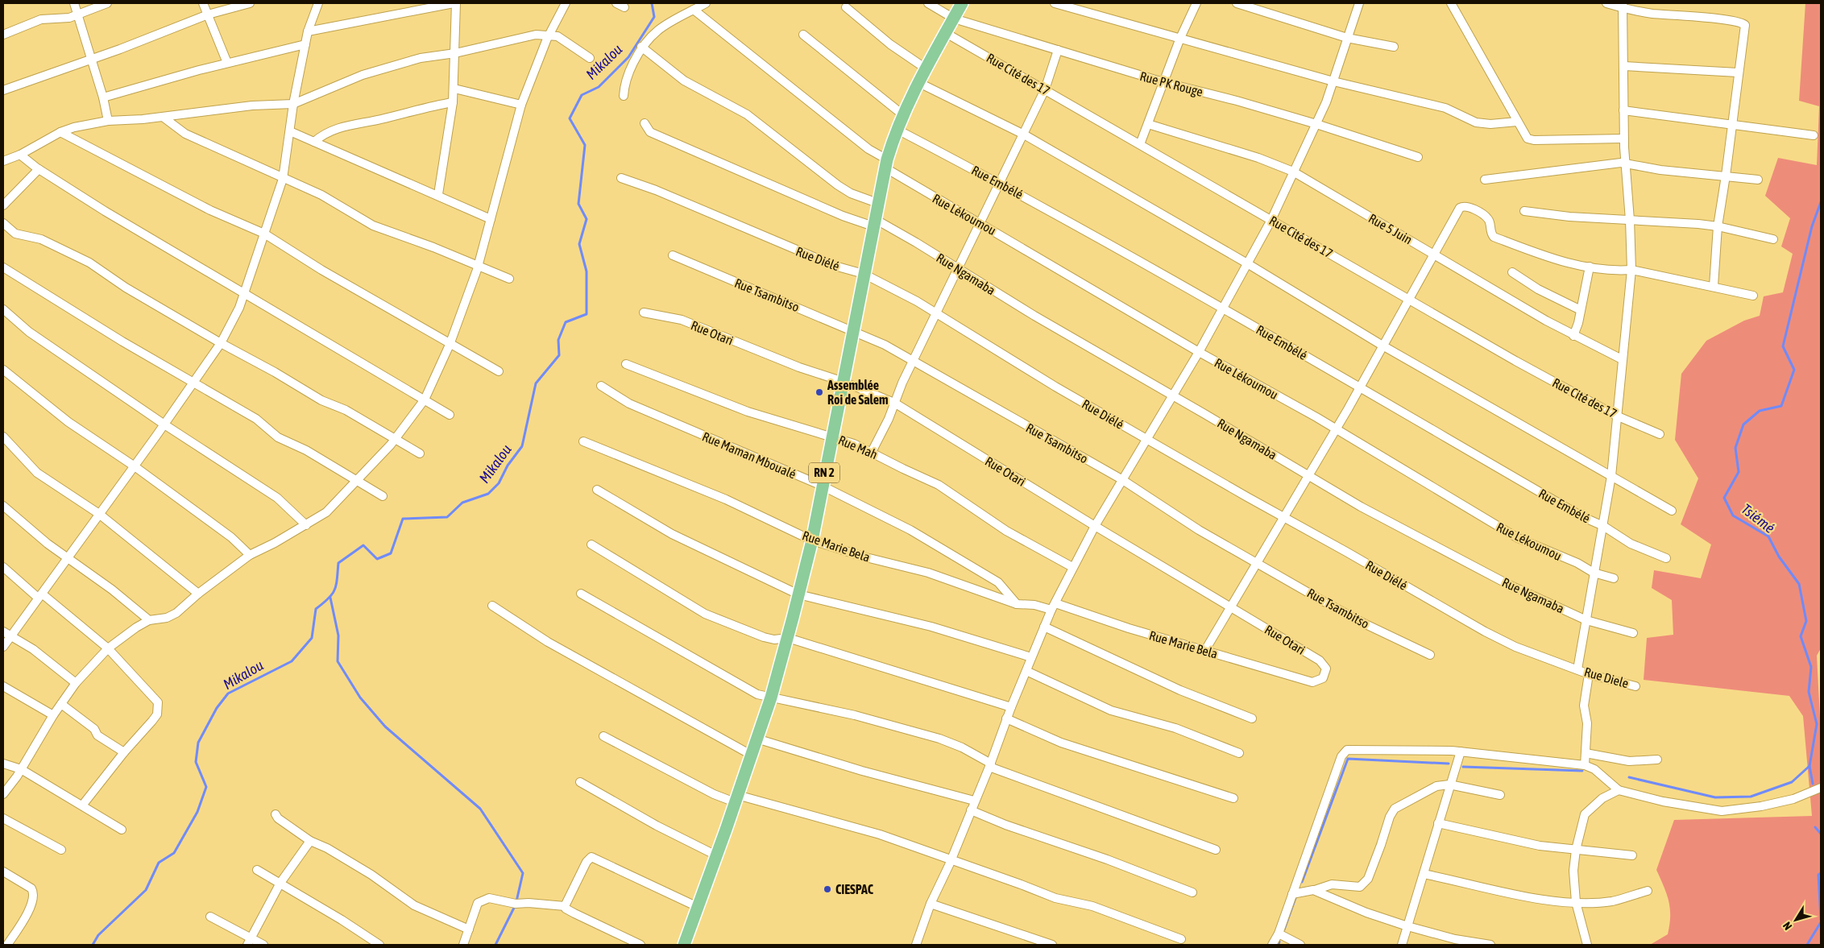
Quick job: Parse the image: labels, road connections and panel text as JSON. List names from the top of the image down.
{
  "streets": {
    "highway": ["RN 2"],
    "street": [
      "Rue Cité des 17",
      "Rue PK Rouge",
      "Rue Embélé",
      "Rue Lékoumou",
      "Rue 5 Juin",
      "Rue Diélé",
      "Rue Ngamaba",
      "Rue Tsambitso",
      "Rue Otari",
      "Rue Mah",
      "Rue Maman Mboualé",
      "Rue Marie Bela",
      "Rue Diele"
    ]
  },
  "crossings": [
    ["Rue Cité des 17", "RN 2"],
    ["Rue PK Rouge", "RN 2"],
    ["Rue Embélé", "RN 2"],
    ["Rue Lékoumou", "RN 2"],
    ["Rue Diélé", "RN 2"],
    ["Rue Diélé", "Rue Diele"],
    ["Rue Ngamaba", "RN 2"],
    ["Rue Tsambitso", "RN 2"],
    ["Rue Otari", "RN 2"],
    ["Rue Otari", "Rue Marie Bela"],
    ["Rue Mah", "RN 2"],
    ["Rue Maman Mboualé", "RN 2"],
    ["Rue Maman Mboualé", "Rue Marie Bela"],
    ["RN 2", "Rue Marie Bela"]
  ],
  "water": ["Mikalou", "Tsiémé"],
  "places": ["Assemblée Roi de Salem", "CIESPAC"],
  "north": "bottom left"
}
